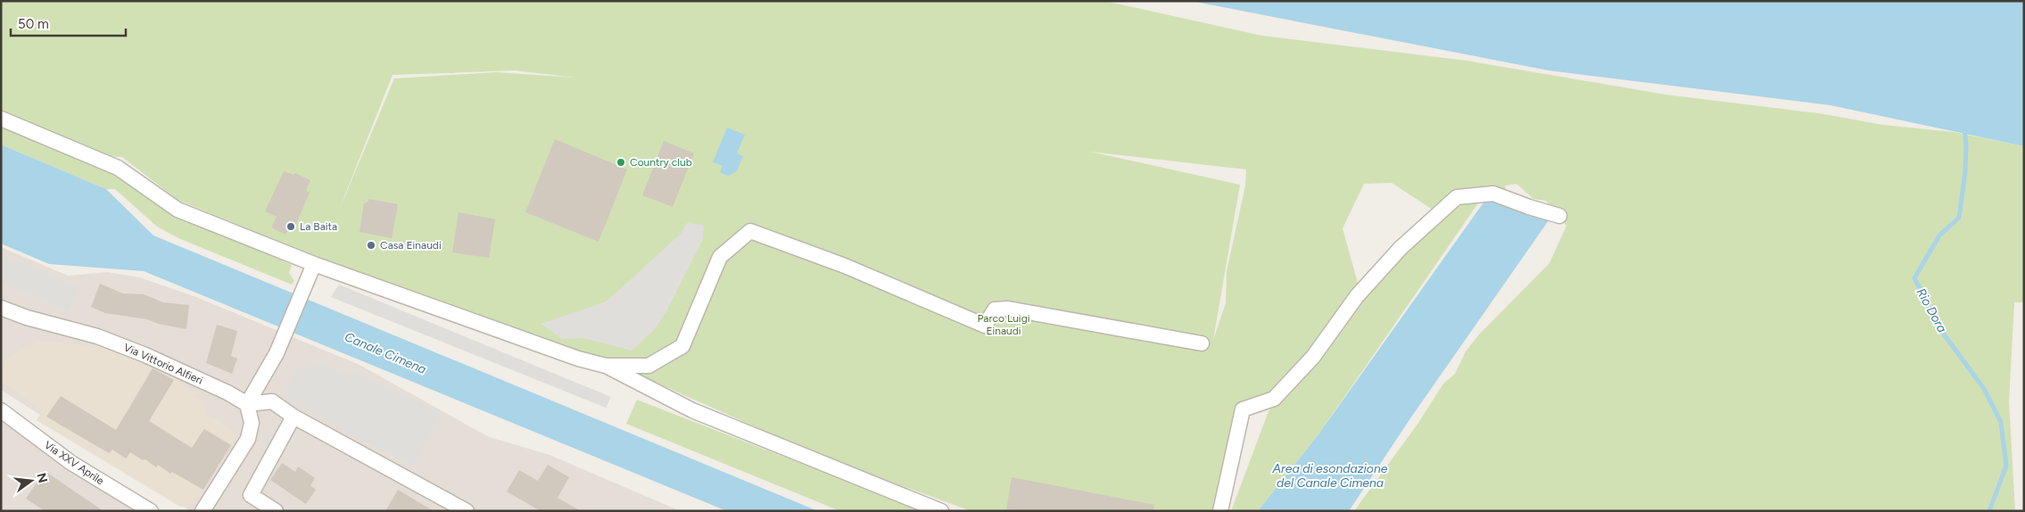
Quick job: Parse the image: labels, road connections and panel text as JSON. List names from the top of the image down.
{
  "streets": {
    "street": ["Via Vittorio Alfieri", "Via XXV Aprile"]
  },
  "water": ["Rio Dora", "Canale Cimena", "Area di esondazione del Canale Cimena"],
  "parks": ["Parco Luigi Einaudi"],
  "places": ["Country club", "La Baita", "Casa Einaudi"],
  "scale_bar": "50 m",
  "north": "right"
}
